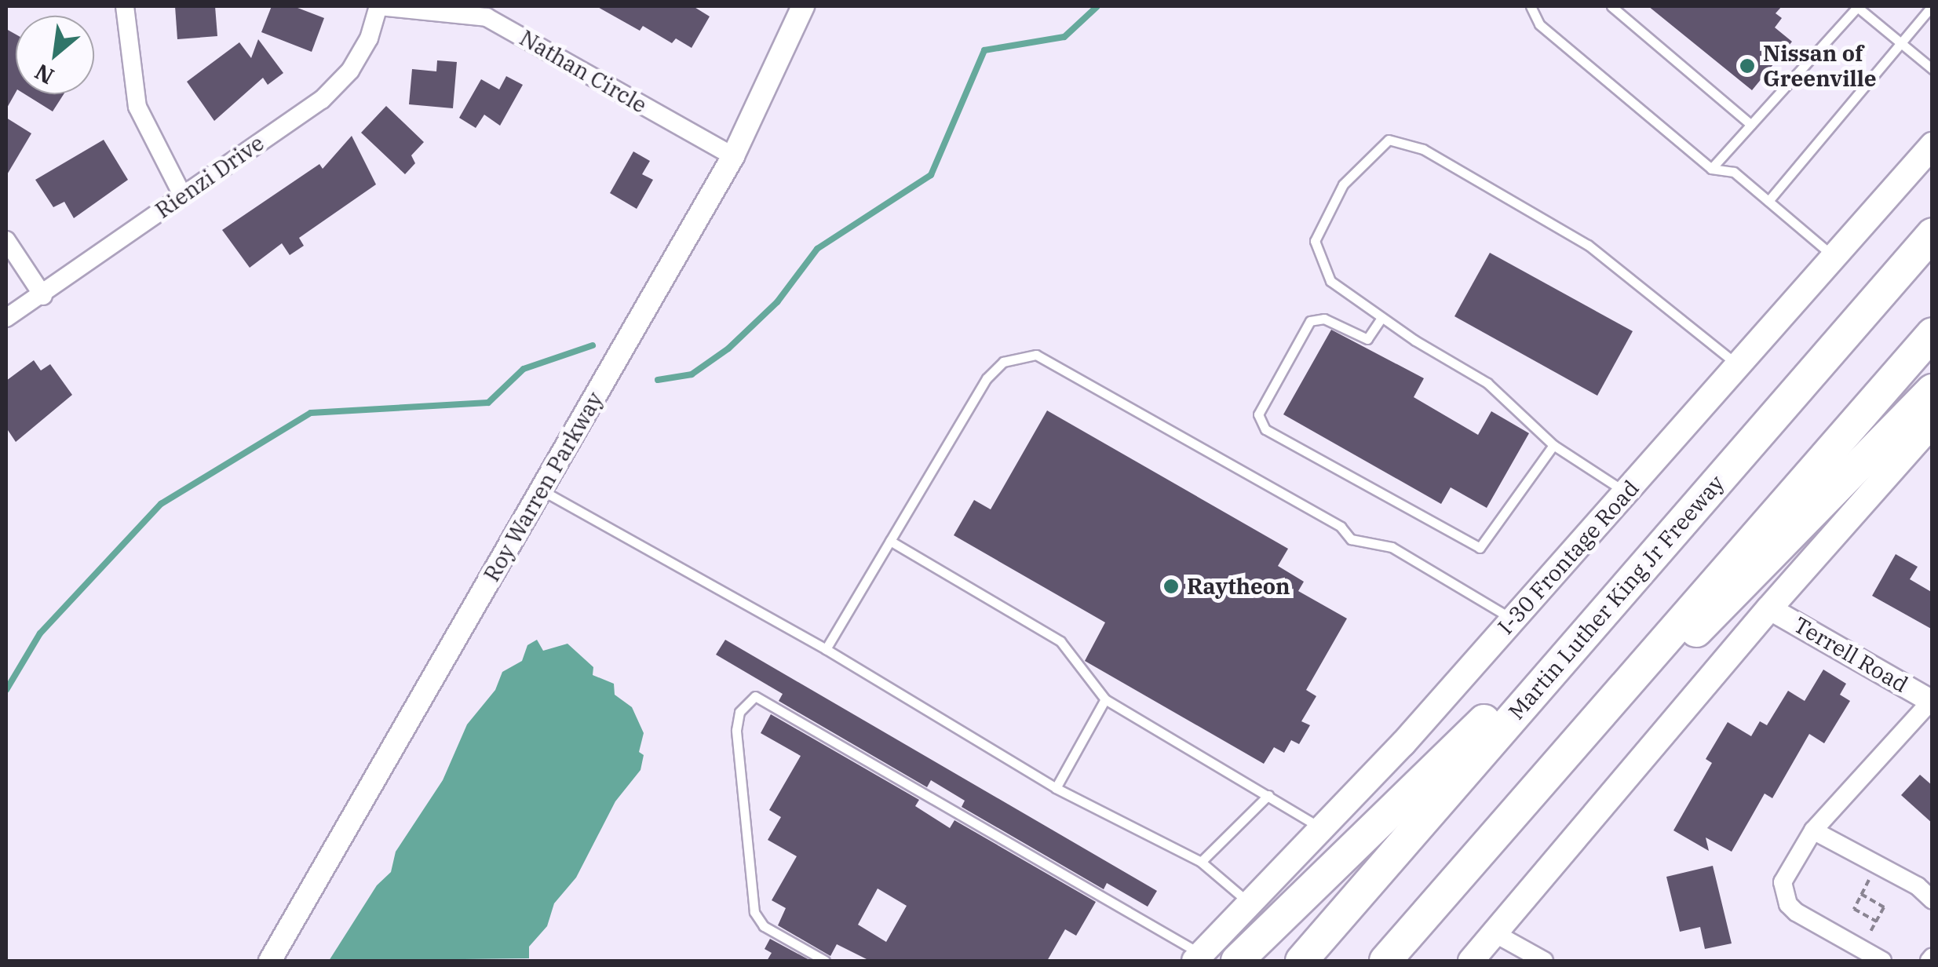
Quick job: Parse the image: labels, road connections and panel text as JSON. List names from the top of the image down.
{
  "streets": {
    "highway": ["Martin Luther King Jr Freeway"],
    "main road": ["I-30 Frontage Road"],
    "street": [
      "Nathan Circle",
      "Rienzi Drive",
      "Roy Warren Parkway",
      "Terrell Road"
    ]
  },
  "crossings": [
    ["Nathan Circle", "Rienzi Drive"],
    ["Nathan Circle", "Roy Warren Parkway"]
  ],
  "places": ["Nissan of Greenville", "Raytheon"],
  "north": "bottom left"
}
